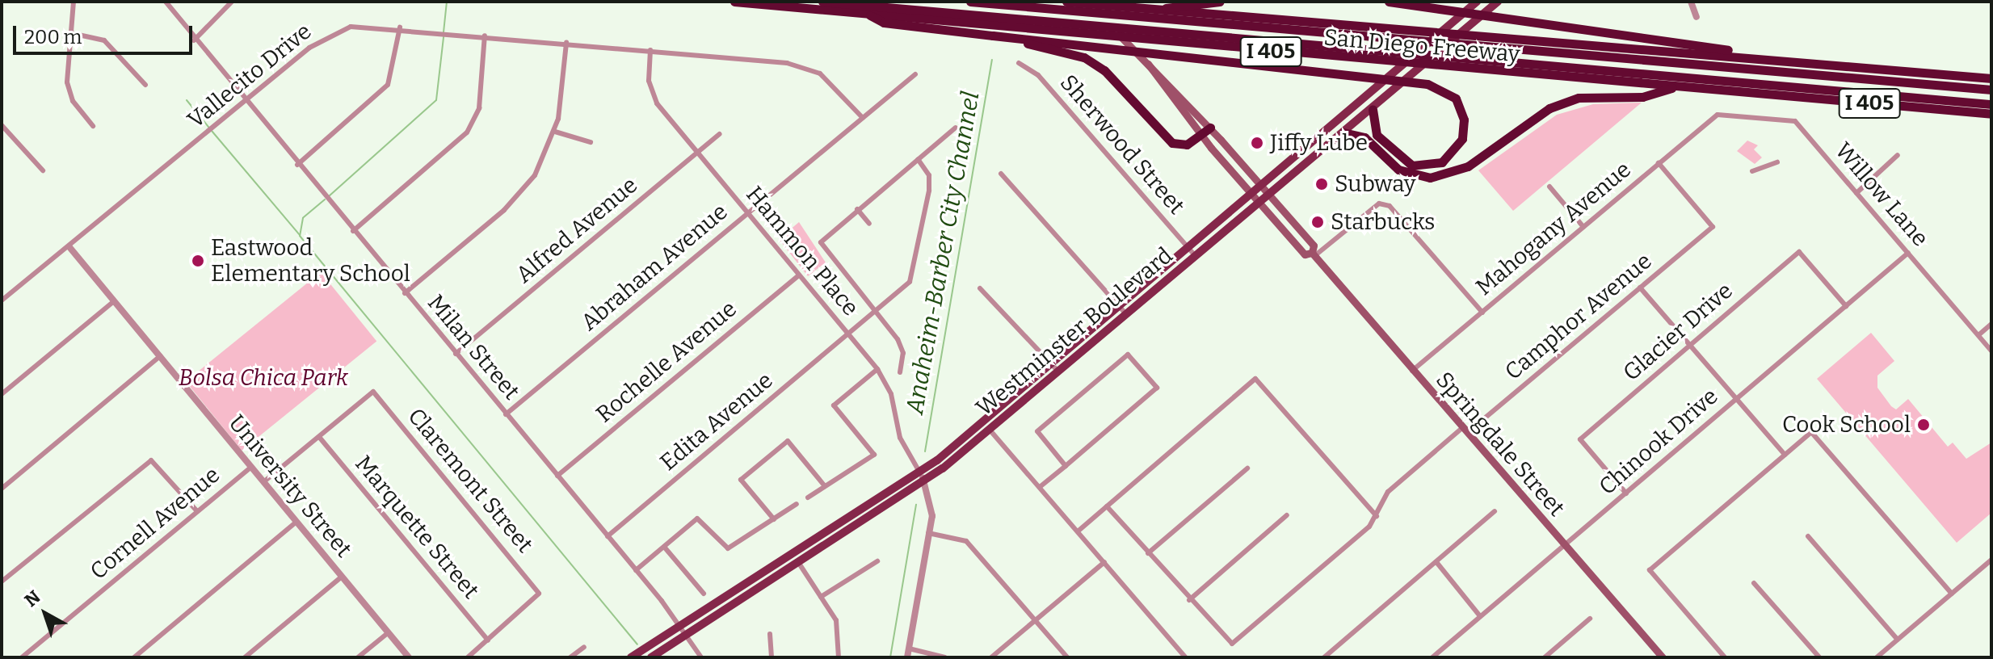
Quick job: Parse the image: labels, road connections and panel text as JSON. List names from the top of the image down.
{
  "streets": {
    "highway": ["San Diego Freeway", "I 405"],
    "main road": ["Westminster Boulevard", "Springdale Street"],
    "street": [
      "Vallecito Drive",
      "Sherwood Street",
      "Willow Lane",
      "Mahogany Avenue",
      "Alfred Avenue",
      "Hammon Place",
      "Abraham Avenue",
      "Camphor Avenue",
      "Glacier Drive",
      "Milan Street",
      "Rochelle Avenue",
      "Edita Avenue",
      "Chinook Drive",
      "Claremont Street",
      "University Street",
      "Cornell Avenue",
      "Marquette Street"
    ]
  },
  "crossings": [
    ["Vallecito Drive", "Hammon Place"],
    ["Vallecito Drive", "Abraham Avenue"],
    ["Vallecito Drive", "Milan Street"],
    ["Vallecito Drive", "University Street"],
    ["Sherwood Street", "Westminster Boulevard"],
    ["Willow Lane", "Mahogany Avenue"],
    ["Willow Lane", "Chinook Drive"],
    ["Mahogany Avenue", "Camphor Avenue"],
    ["Mahogany Avenue", "Springdale Street"],
    ["Alfred Avenue", "Hammon Place"],
    ["Alfred Avenue", "Milan Street"],
    ["Hammon Place", "Abraham Avenue"],
    ["Hammon Place", "Westminster Boulevard"],
    ["Hammon Place", "Rochelle Avenue"],
    ["Hammon Place", "Edita Avenue"],
    ["Abraham Avenue", "Milan Street"],
    ["Camphor Avenue", "Springdale Street"],
    ["Westminster Boulevard", "Milan Street"],
    ["Westminster Boulevard", "Springdale Street"],
    ["Glacier Drive", "Chinook Drive"],
    ["Milan Street", "Rochelle Avenue"],
    ["Milan Street", "Edita Avenue"],
    ["Chinook Drive", "Springdale Street"],
    ["Claremont Street", "Marquette Street"],
    ["University Street", "Cornell Avenue"]
  ],
  "water": ["Anaheim-Barber City Channel"],
  "parks": ["Bolsa Chica Park"],
  "places": [
    "Jiffy Lube",
    "Subway",
    "Starbucks",
    "Eastwood Elementary School",
    "Cook School"
  ],
  "scale_bar": "200 m",
  "north": "top left"
}
